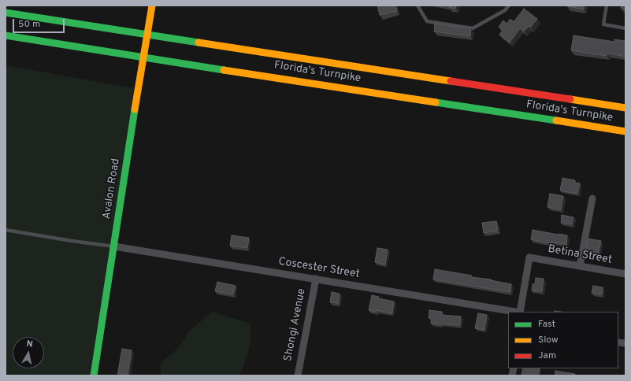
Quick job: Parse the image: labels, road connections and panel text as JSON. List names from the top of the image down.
{
  "streets": {
    "main road": ["Florida's Turnpike", "Avalon Road"],
    "street": ["Betina Street", "Coscester Street", "Shongi Avenue"]
  },
  "crossings": [
    ["Avalon Road", "Coscester Street"],
    ["Coscester Street", "Shongi Avenue"]
  ],
  "legend": ["Fast", "Slow", "Jam"],
  "scale_bar": "50 m",
  "north": "top"
}
